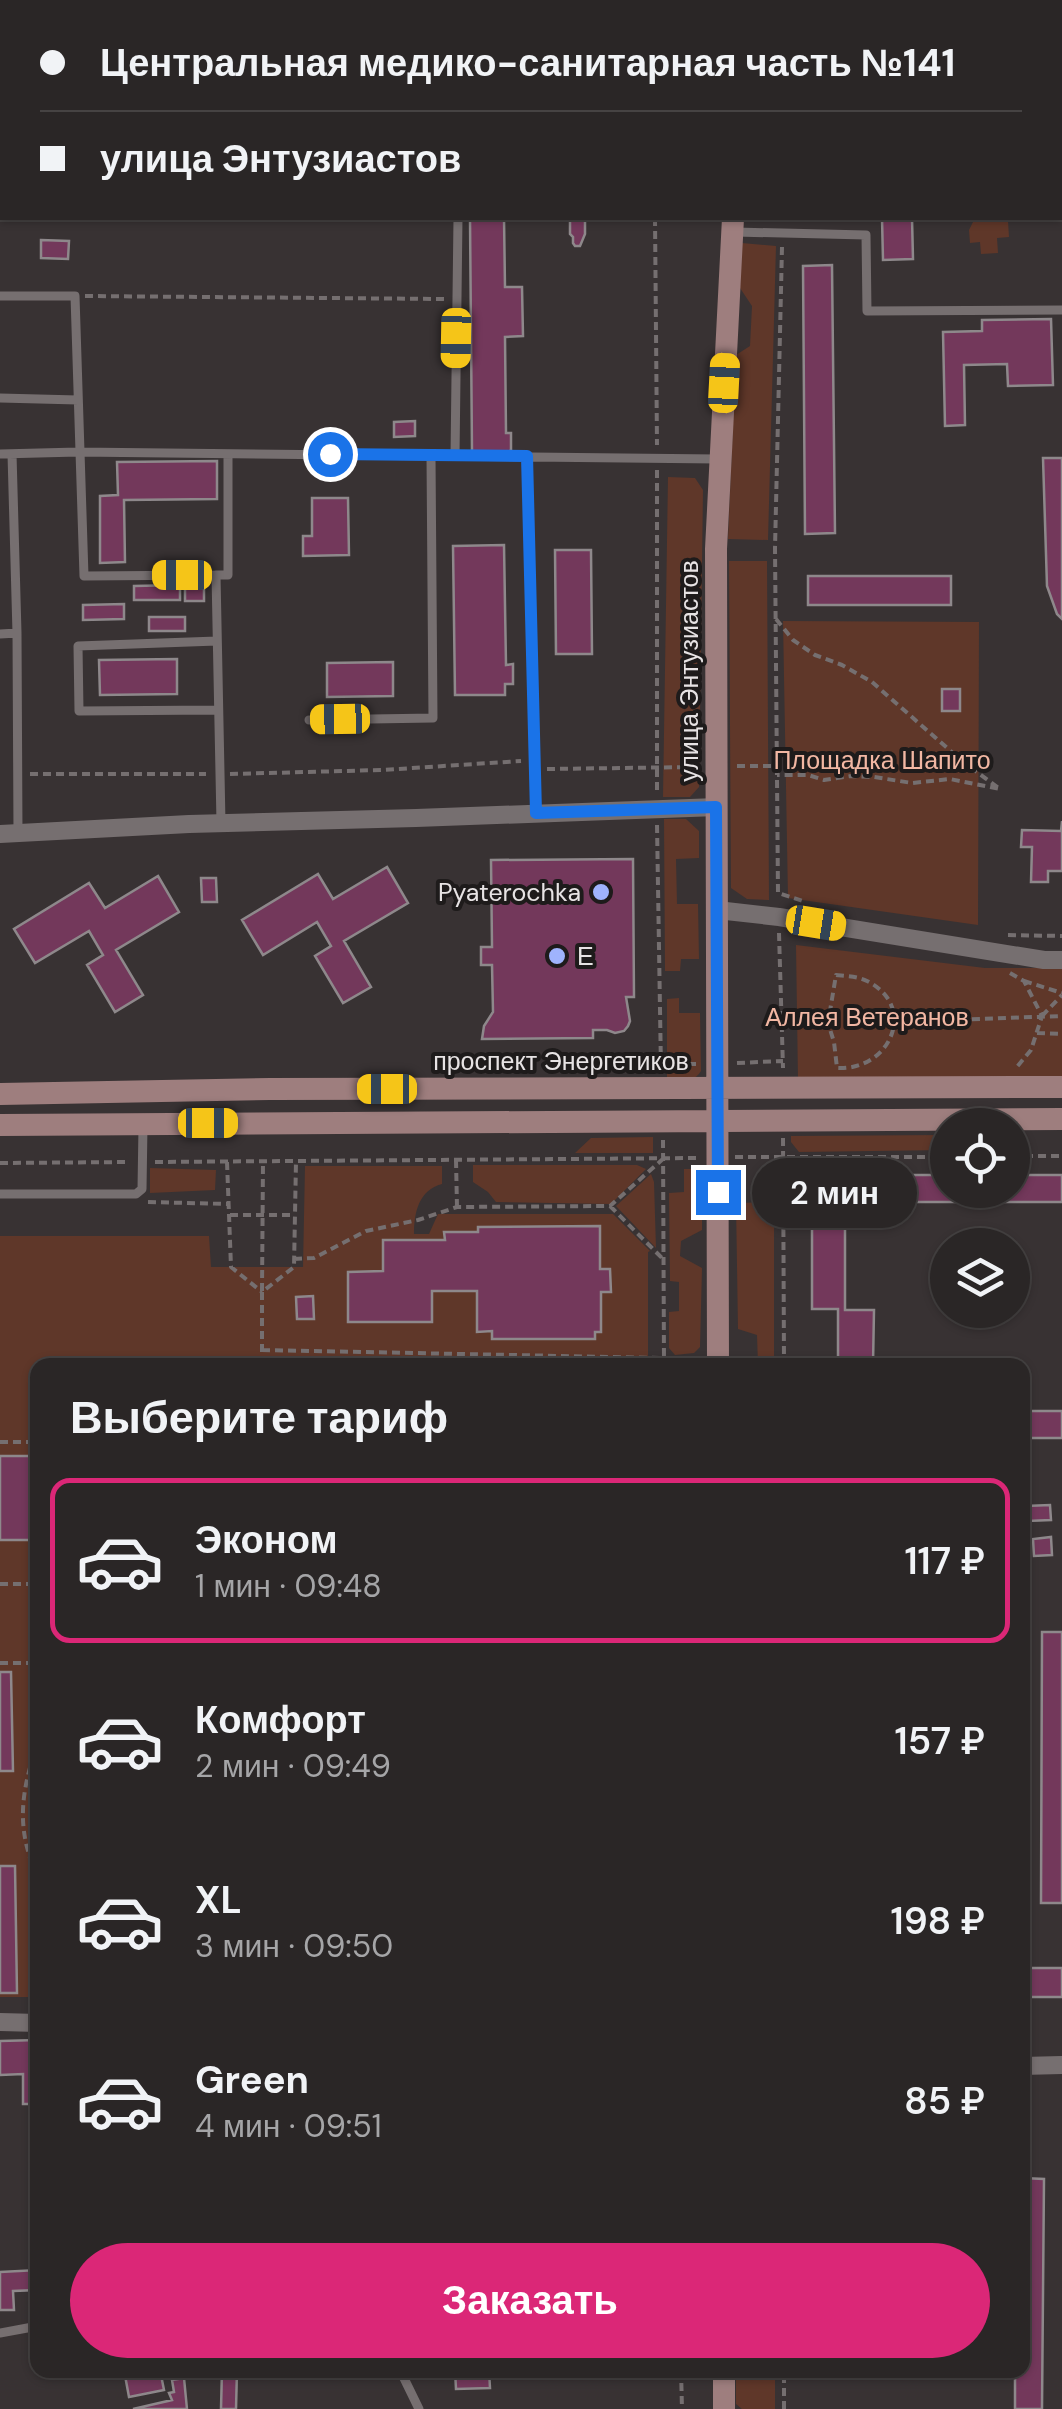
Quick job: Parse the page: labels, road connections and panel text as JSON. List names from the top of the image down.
{
  "streets": {
    "main road": ["улица Энтузиастов", "проспект Энергетиков"]
  },
  "crossings": [
    ["улица Энтузиастов", "проспект Энергетиков"]
  ],
  "parks": ["Площадка Шапито", "Аллея Ветеранов"],
  "places": ["Pyaterochka", "Е"],
  "page": {
    "banner": ["Центральная медико-санитарная часть №141", "улица Энтузиастов"],
    "bubble": "2 мин",
    "heading": "Выберите тариф",
    "list": [
      {
        "name": "Эконом",
        "note": "1 мин · 09:48",
        "value": "117 ₽"
      },
      {
        "name": "Комфорт",
        "note": "2 мин · 09:49",
        "value": "157 ₽"
      },
      {
        "name": "XL",
        "note": "3 мин · 09:50",
        "value": "198 ₽"
      },
      {
        "name": "Green",
        "note": "4 мин · 09:51",
        "value": "85 ₽"
      }
    ],
    "buttons": "Заказать"
  }
}
